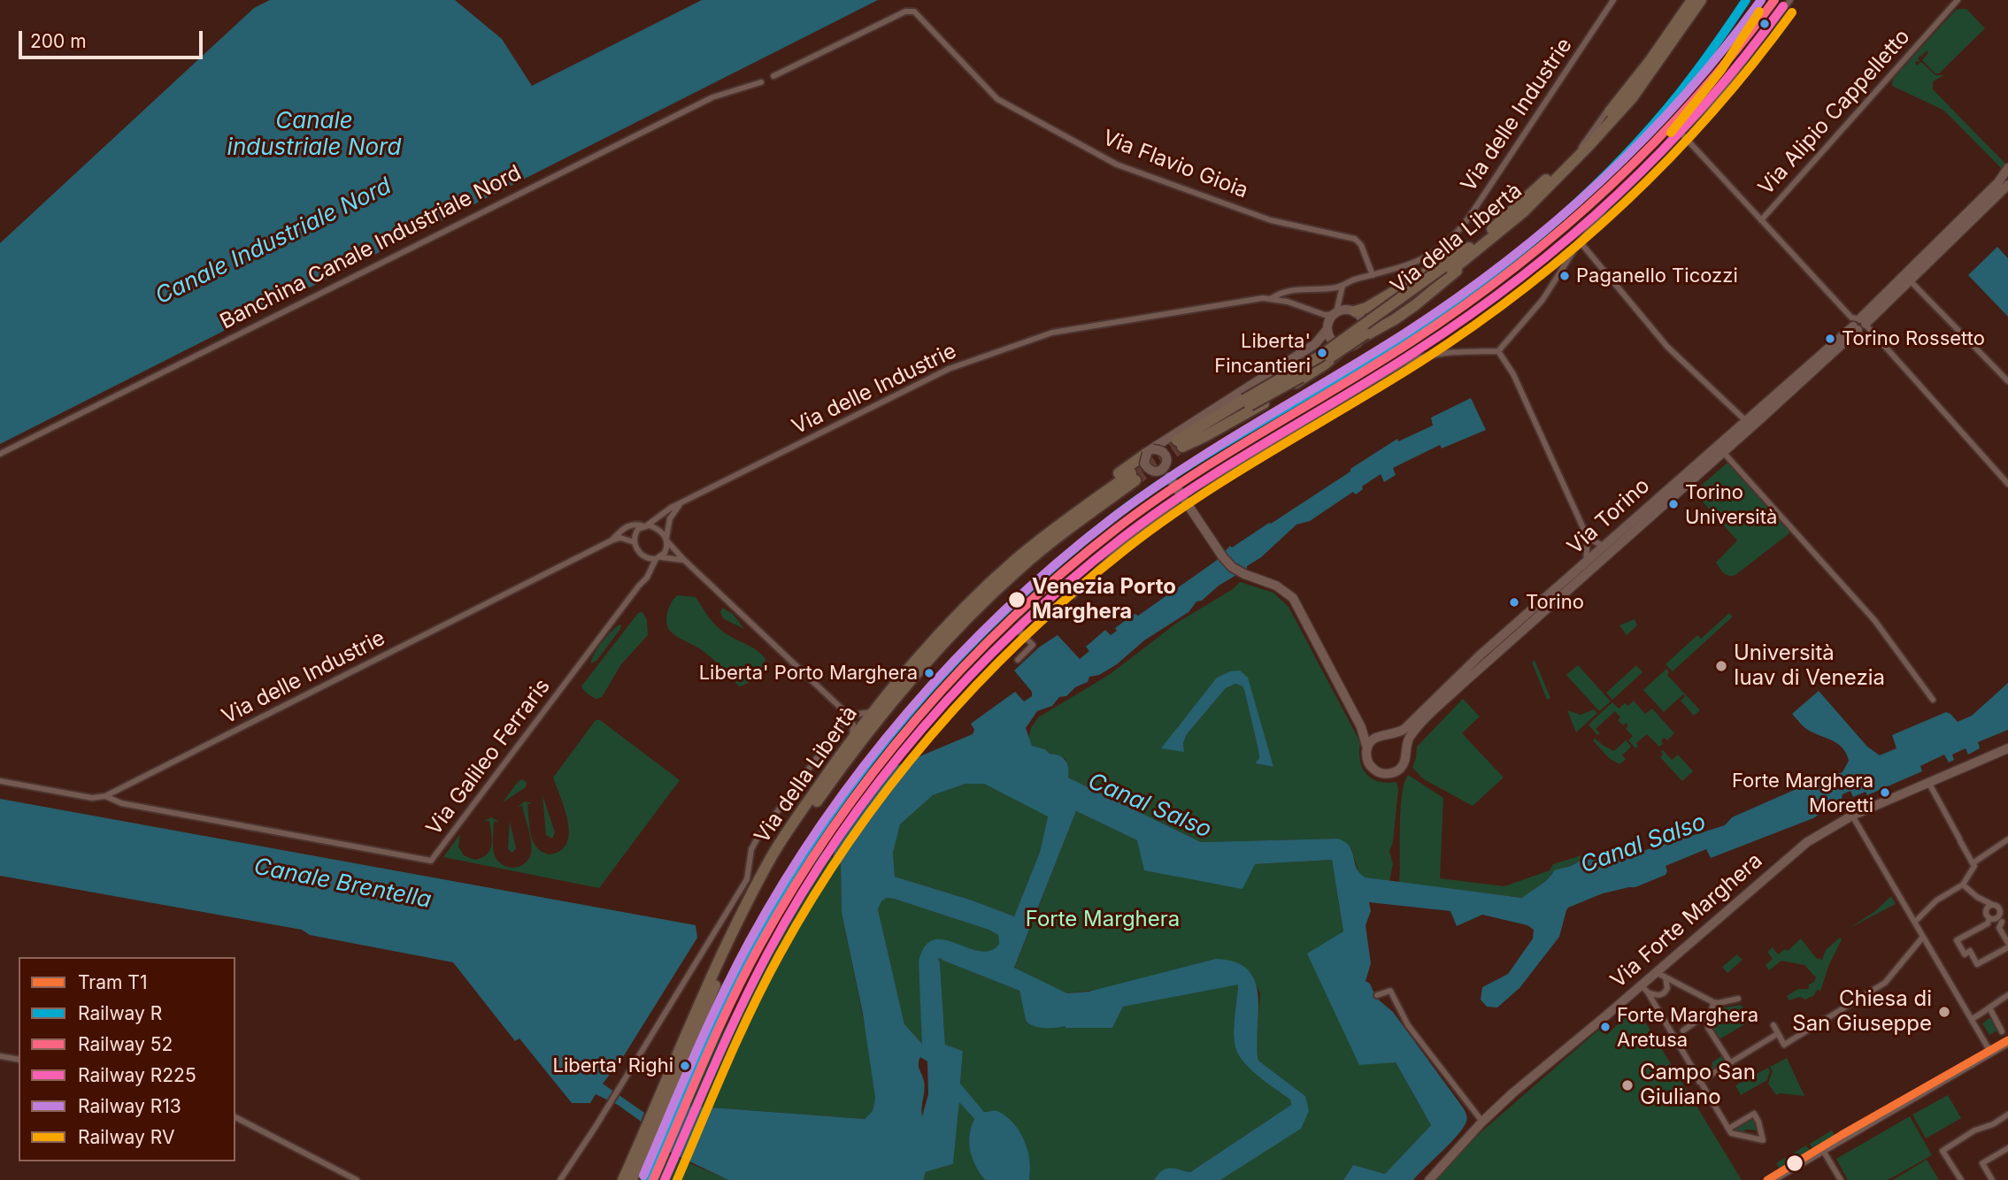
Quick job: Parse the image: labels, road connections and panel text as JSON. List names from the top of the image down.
{
  "streets": {
    "highway": ["Via della Libertà"],
    "street": [
      "Via Alipio Cappelletto",
      "Via delle Industrie",
      "Via Flavio Gioia",
      "Banchina Canale Industriale Nord",
      "Via Torino",
      "Via Galileo Ferraris",
      "Via Forte Marghera"
    ]
  },
  "crossings": [
    ["Via delle Industrie", "Via Flavio Gioia"],
    ["Via delle Industrie", "Via della Libertà"],
    ["Via delle Industrie", "Via Galileo Ferraris"]
  ],
  "water": [
    "Canale industriale Nord",
    "Canale Industriale Nord",
    "Canal Salso",
    "Canale Brentella"
  ],
  "parks": ["Forte Marghera"],
  "places": [
    "Paganello Ticozzi",
    "Torino Rossetto",
    "Liberta' Fincantieri",
    "Torino Università",
    "Venezia Porto Marghera",
    "Torino",
    "Università Iuav di Venezia",
    "Liberta' Porto Marghera",
    "Forte Marghera Moretti",
    "Chiesa di San Giuseppe",
    "Forte Marghera Aretusa",
    "Liberta' Righi",
    "Campo San Giuliano"
  ],
  "lines": [
    "rail line R",
    "rail line 52",
    "rail line R13",
    "rail line R225",
    "rail line RV",
    "tram line T1"
  ],
  "legend": [
    "Tram T1",
    "Railway R",
    "Railway 52",
    "Railway R225",
    "Railway R13",
    "Railway RV"
  ],
  "scale_bar": "200 m"
}
